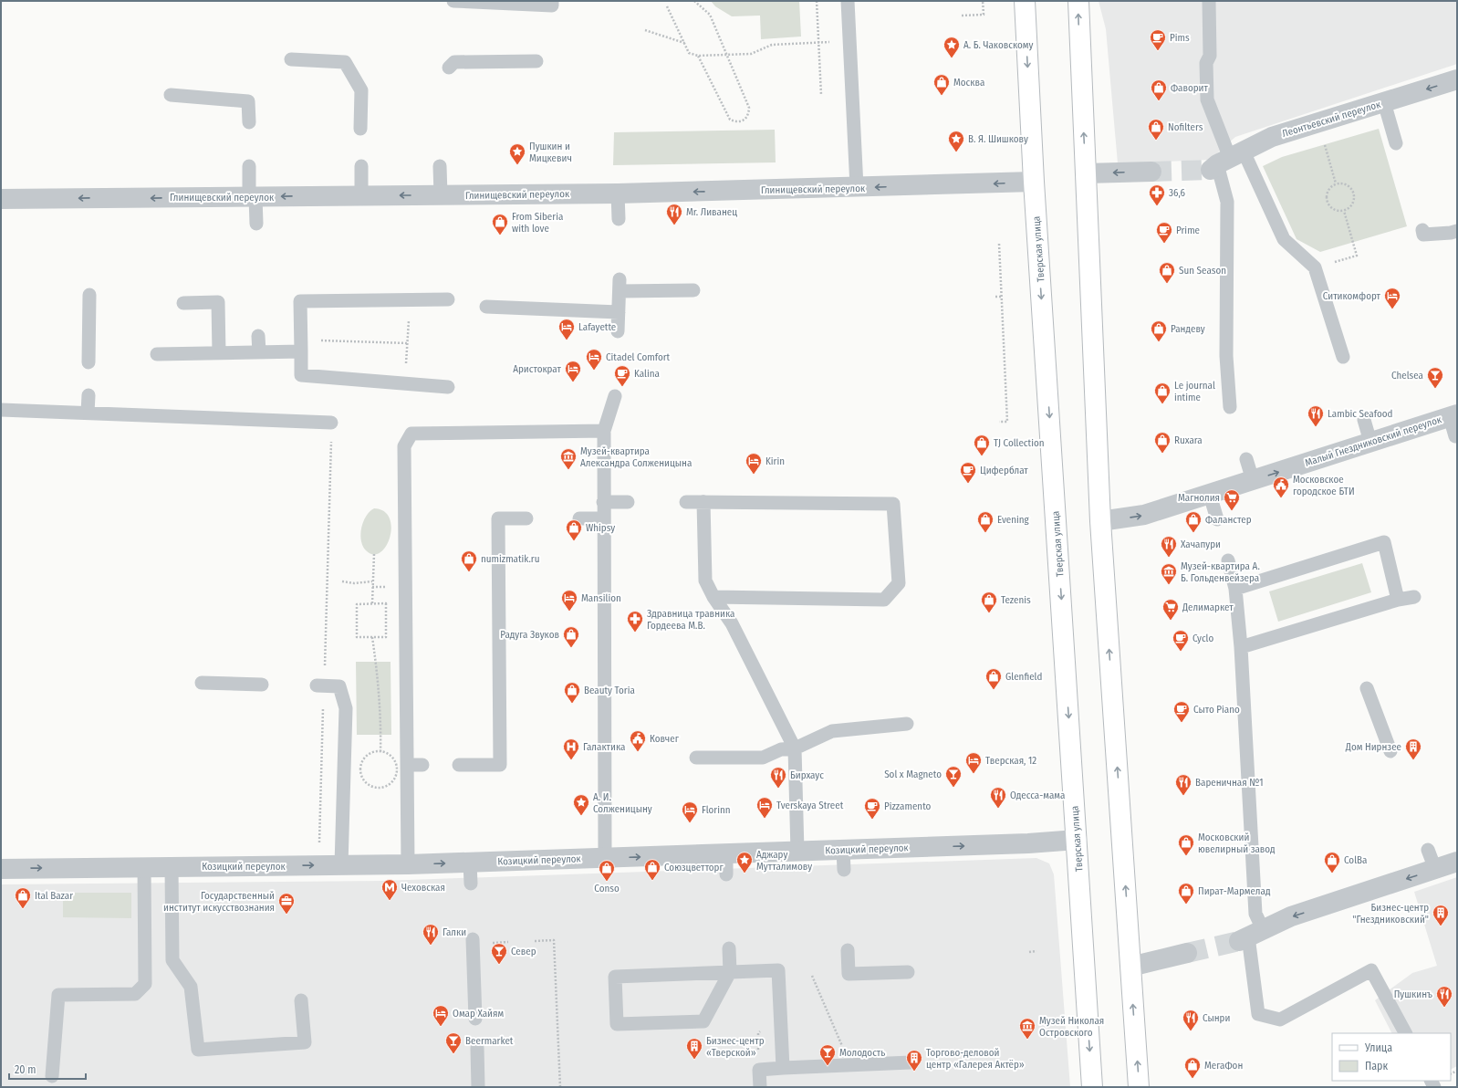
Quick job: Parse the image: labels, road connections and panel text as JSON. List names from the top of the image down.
{
  "streets": {
    "main road": ["Тверская улица"],
    "street": [
      "Леонтьевский переулок",
      "Глинищевский переулок",
      "Малый Гнездниковский переулок",
      "Козицкий переулок"
    ]
  },
  "crossings": [
    ["Глинищевский переулок", "Тверская улица"],
    ["Тверская улица", "Козицкий переулок"]
  ],
  "one_way": ["Глинищевский переулок", "Малый Гнездниковский переулок", "Козицкий переулок"],
  "places": {
    "cafe": [
      "Pims",
      "Prime",
      "Kalina",
      "Циферблат",
      "Cyclo",
      "Сыто Piano",
      "Pizzamento"
    ],
    "place": [
      "А. Б. Чаковскому",
      "В. Я. Шишкову",
      "Пушкин и Мицкевич",
      "А. И. Солженицыну",
      "Аджару Мутталимову"
    ],
    "shop": [
      "Москва",
      "Фаворит",
      "Nofilters",
      "From Siberia with love",
      "Sun Season",
      "Рандеву",
      "Le journal intime",
      "Ruxara",
      "TJ Collection",
      "Evening",
      "Фаланстер",
      "Whipsy",
      "numizmatik.ru",
      "Tezenis",
      "Радуга Звуков",
      "Glenfield",
      "Beauty Toria",
      "Московский ювелирный завод",
      "ColBa",
      "Союзцветторг",
      "Conso",
      "Пират-Мармелад",
      "Ital Bazar",
      "МегаФон"
    ],
    "pharmacy": ["36,6", "Здравница травника Гордеева М.В."],
    "restaurant": [
      "Mr. Ливанец",
      "Lambic Seafood",
      "Хачапури",
      "Бирхаус",
      "Вареничная №1",
      "Одесса-мама",
      "Галки",
      "Пушкинъ",
      "Сынри"
    ],
    "hotel": [
      "Ситикомфорт",
      "Lafayette",
      "Citadel Comfort",
      "Аристократ",
      "Kirin",
      "Mansilion",
      "Тверская, 12",
      "Tverskaya Street",
      "Florinn",
      "Омар Хайям"
    ],
    "bar": [
      "Chelsea",
      "Sol x Magneto",
      "Север",
      "Beermarket",
      "Молодость"
    ],
    "museum": ["Музей-квартира Александра Солженицына", "Музей-квартира А. Б. Гольденвейзера", "Музей Николая Островского"],
    "public building": ["Московское городское БТИ", "Ковчег"],
    "supermarket": ["Магнолия", "Делимаркет"],
    "hospital": ["Галактика"],
    "building": [
      "Дом Нирнзее",
      "Бизнес-центр \"Гнездниковский\"",
      "Бизнес-центр «Тверской»",
      "Торгово-деловой центр «Галерея Актёр»"
    ],
    "metro station": ["Чеховская"],
    "office": ["Государственный институт искусствознания"]
  },
  "legend": ["Улица", "Парк"],
  "scale_bar": "20 m"
}
